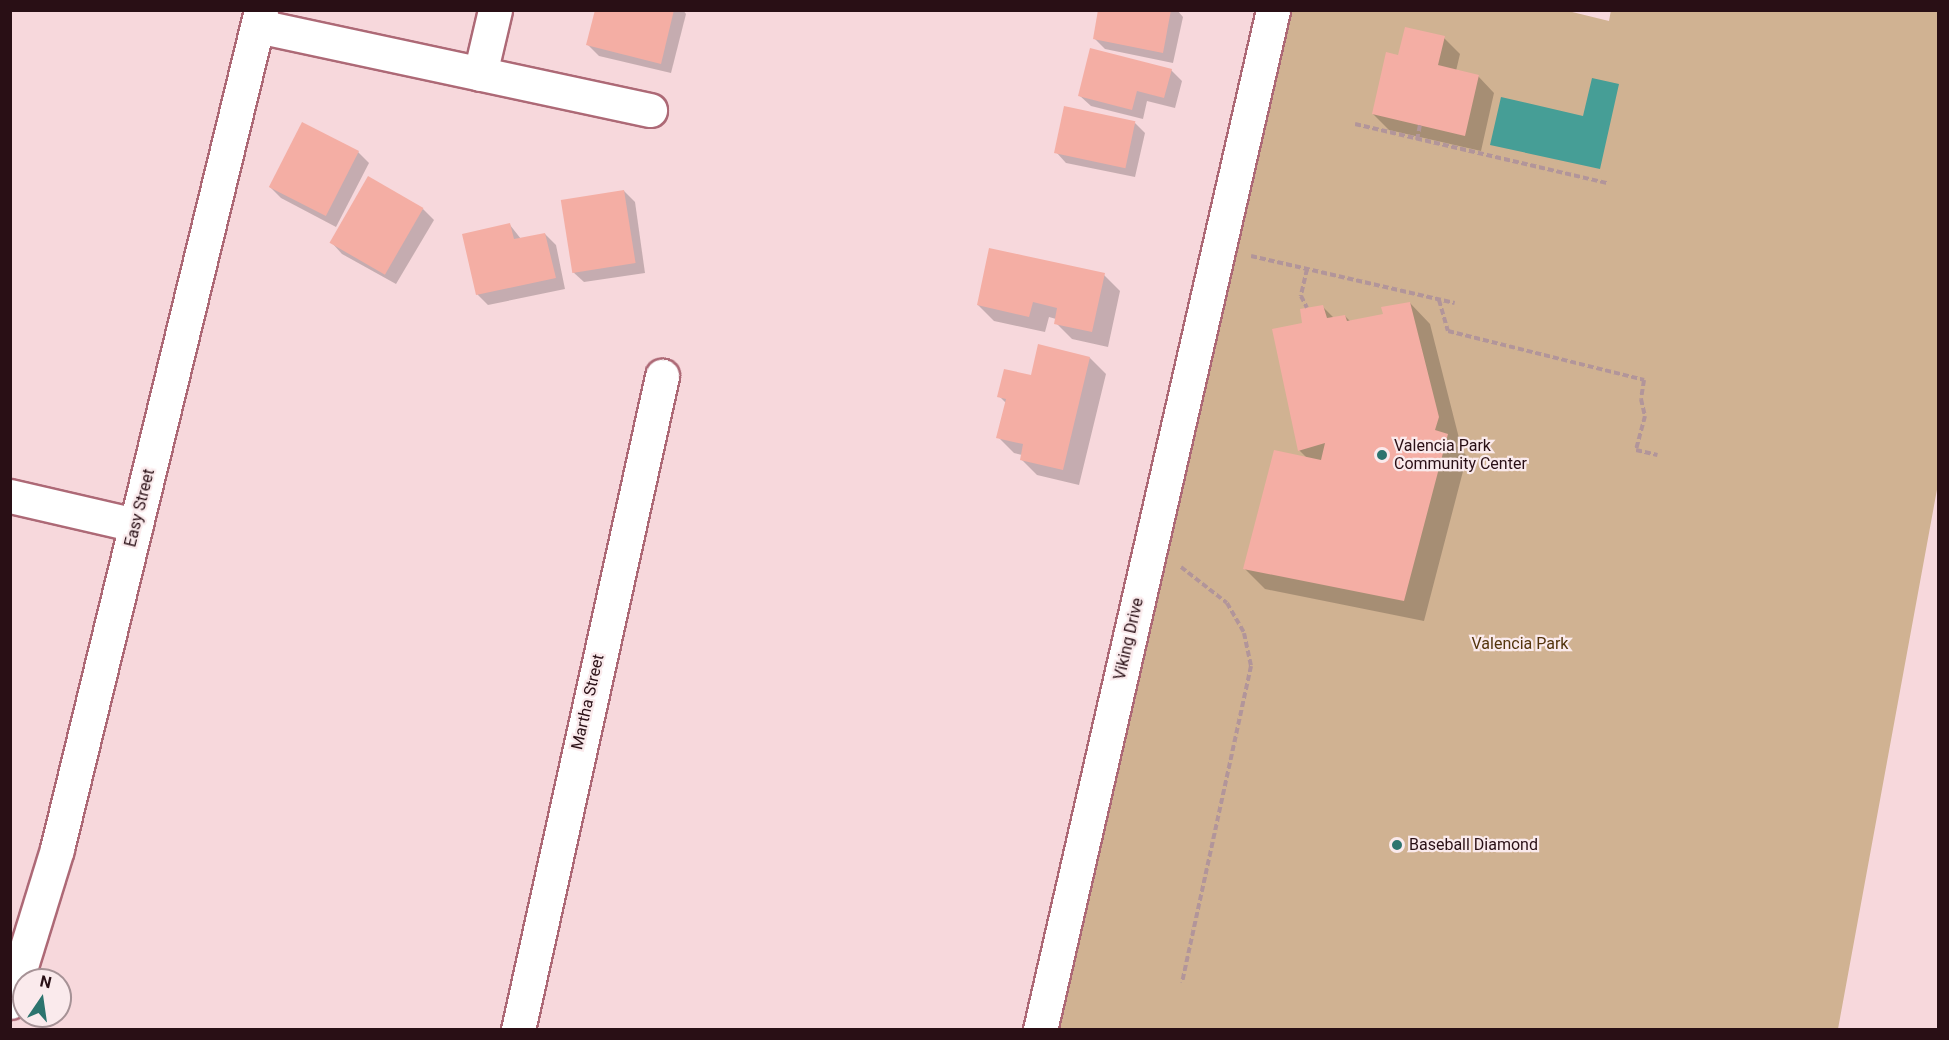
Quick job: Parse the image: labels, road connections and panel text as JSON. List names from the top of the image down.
{
  "streets": {
    "street": ["Easy Street", "Viking Drive", "Martha Street"]
  },
  "parks": ["Valencia Park"],
  "places": ["Valencia Park Community Center", "Baseball Diamond"],
  "north": "top"
}
